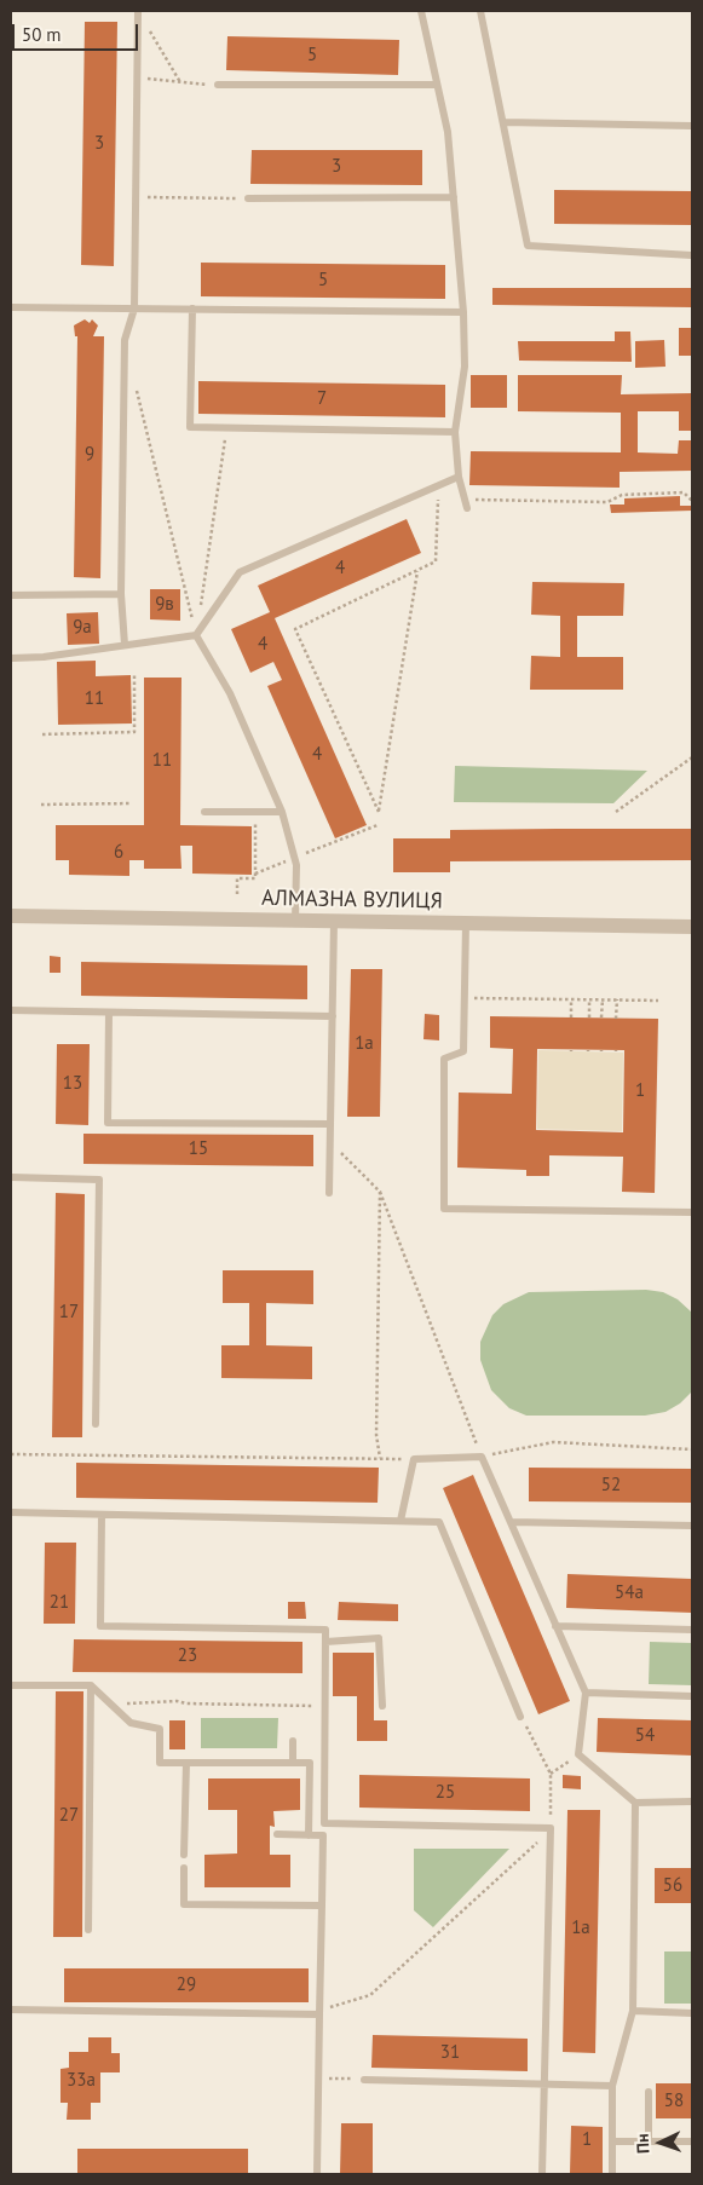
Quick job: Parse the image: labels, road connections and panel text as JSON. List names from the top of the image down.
{
  "streets": {
    "street": ["АЛМАЗНА ВУЛИЦЯ"]
  },
  "house_numbers": [
    "5",
    "3",
    "3",
    "5",
    "7",
    "9",
    "4",
    "9в",
    "9а",
    "4",
    "11",
    "4",
    "11",
    "6",
    "1а",
    "13",
    "1",
    "15",
    "17",
    "52",
    "54а",
    "21",
    "23",
    "54",
    "25",
    "27",
    "56",
    "1а",
    "29",
    "31",
    "33а",
    "58",
    "1"
  ],
  "scale_bar": "50 m",
  "north": "left"
}
